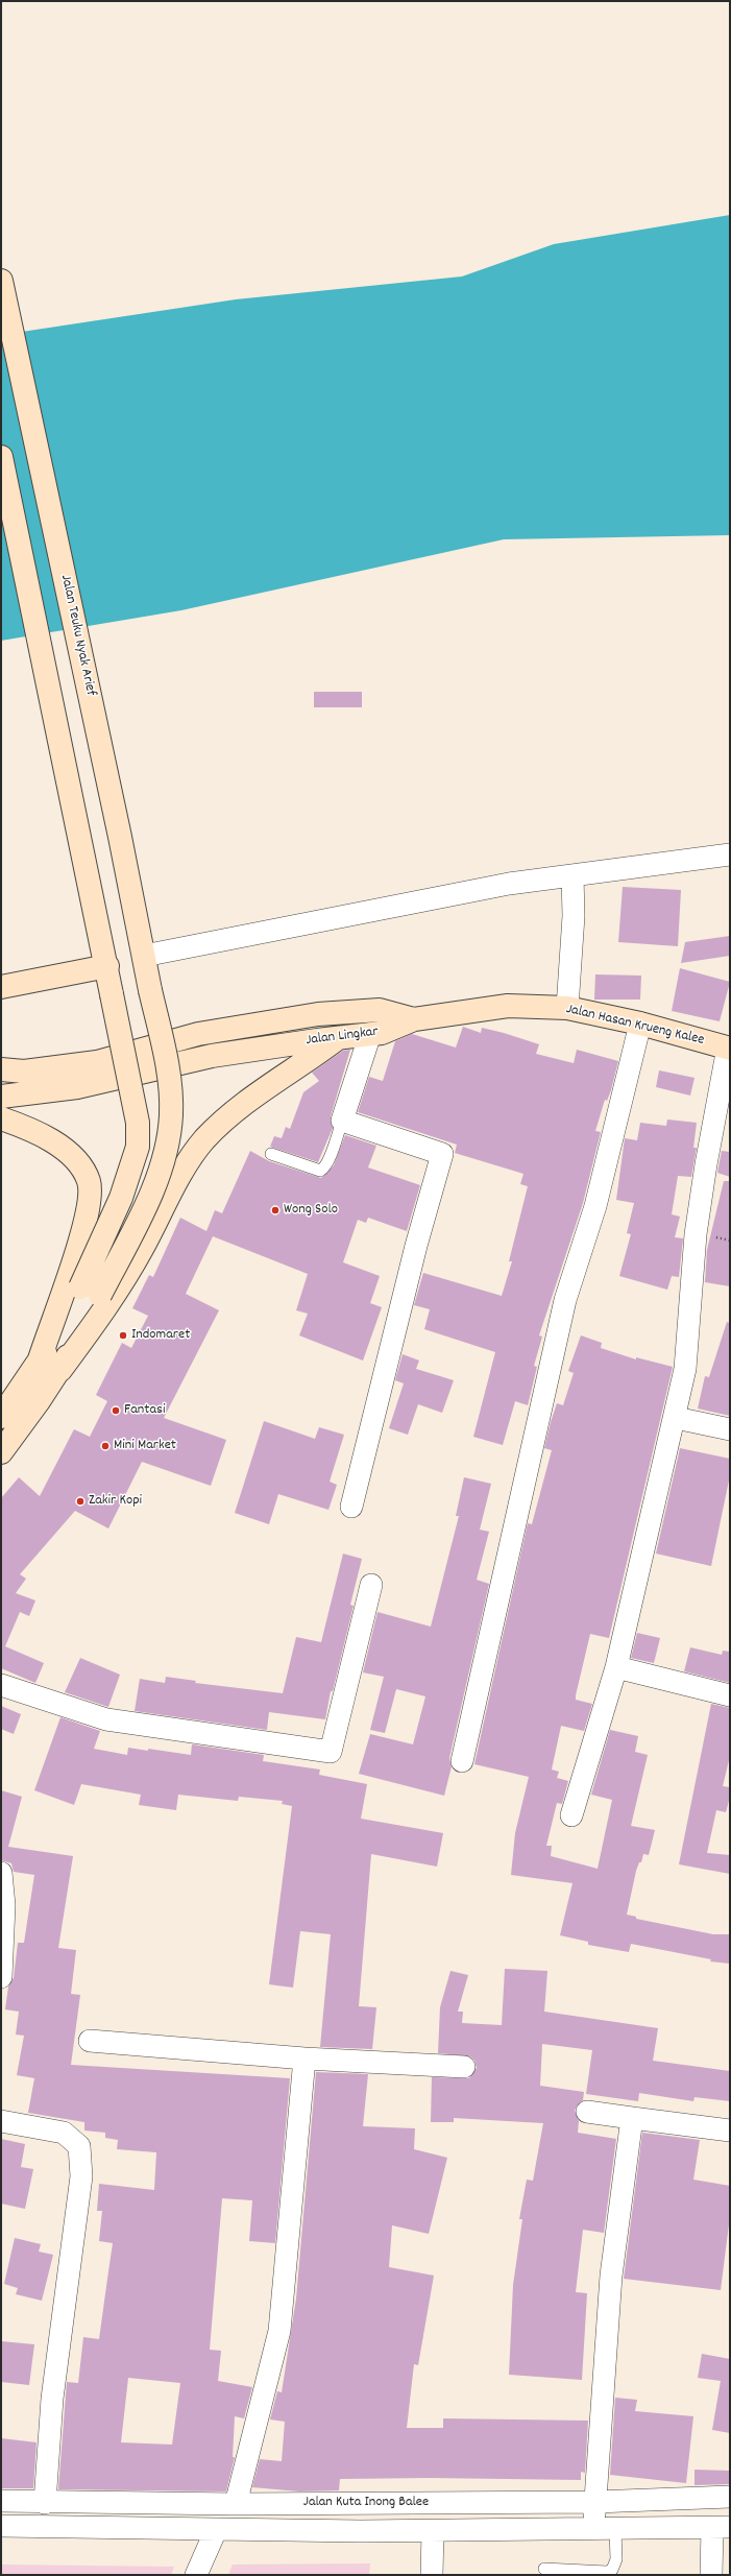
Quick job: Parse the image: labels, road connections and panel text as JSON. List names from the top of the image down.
{
  "streets": {
    "main road": ["Jalan Teuku Nyak Arief", "Jalan Hasan Krueng Kalee", "Jalan Lingkar"],
    "street": ["Jalan Kuta Inong Balee"]
  },
  "crossings": [
    ["Jalan Hasan Krueng Kalee", "Jalan Lingkar"]
  ],
  "places": [
    "Wong Solo",
    "Indomaret",
    "Fantasi",
    "Mini Market",
    "Zakir Kopi"
  ]
}
